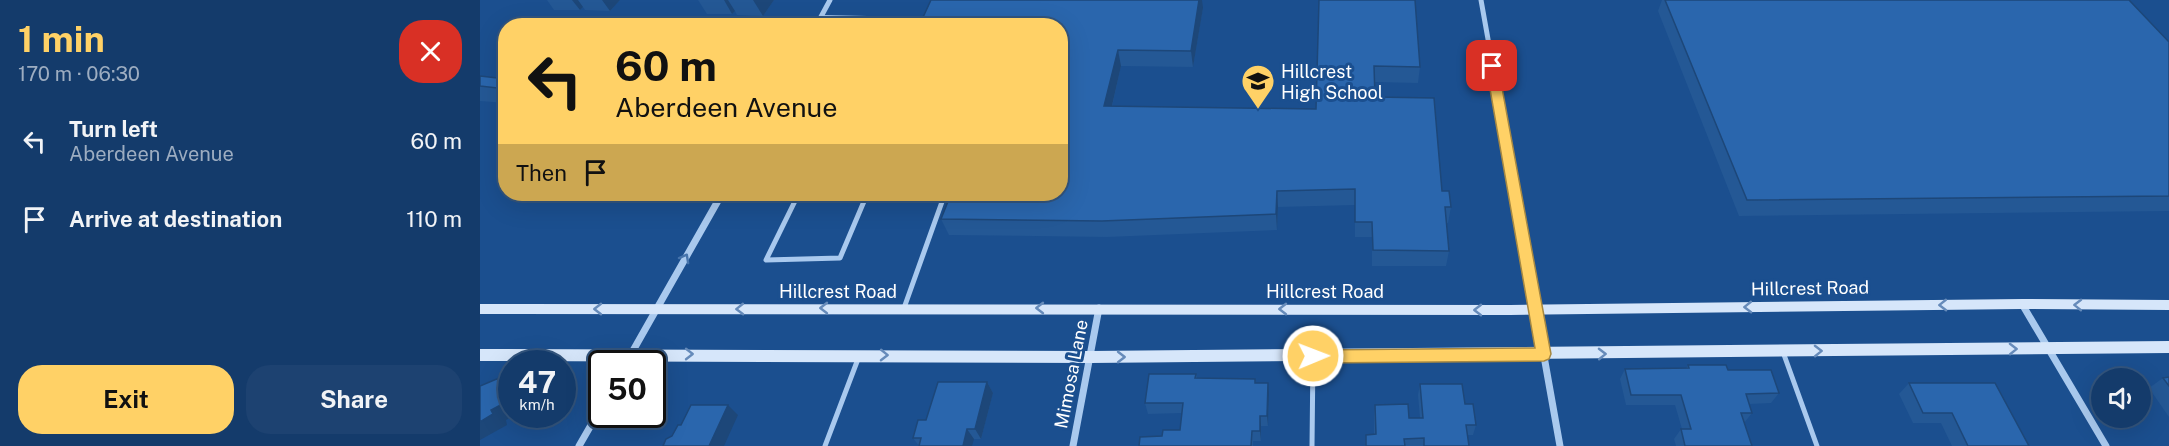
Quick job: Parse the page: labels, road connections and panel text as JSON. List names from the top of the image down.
{
  "streets": {
    "main road": ["Hillcrest Road"],
    "street": ["Mimosa Lane"]
  },
  "crossings": [
    ["Hillcrest Road", "Mimosa Lane"]
  ],
  "places": {
    "school or university": ["Hillcrest High School"]
  },
  "page": {
    "heading": ["1 min", "170 m · 06:30"],
    "turn": ["60 m", "Aberdeen Avenue"],
    "list": [
      {
        "name": "Turn left",
        "note": "Aberdeen Avenue",
        "value": "60 m"
      },
      {
        "name": "Arrive at destination",
        "value": "110 m"
      }
    ],
    "then": "Then",
    "speed": "47 km/h",
    "limit": "50",
    "buttons": ["Exit", "Share"]
  }
}
